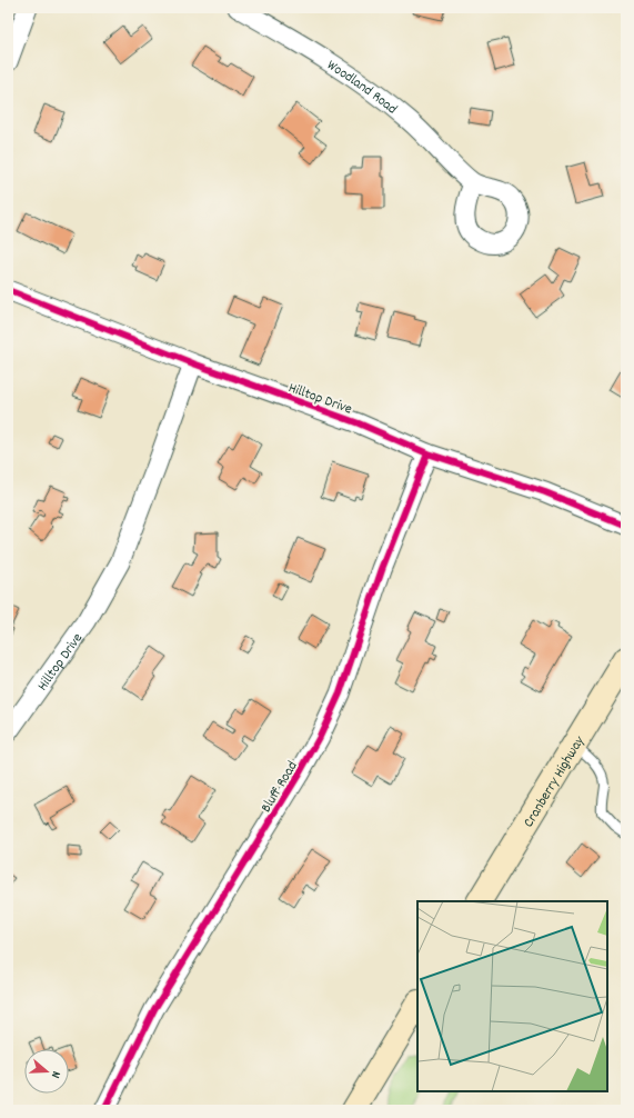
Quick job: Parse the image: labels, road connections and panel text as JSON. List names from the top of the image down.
{
  "streets": {
    "main road": ["Cranberry Highway"],
    "street": ["Woodland Road", "Hilltop Drive", "Bluff Road"]
  },
  "crossings": [
    ["Hilltop Drive", "Bluff Road"]
  ],
  "north": "right"
}
